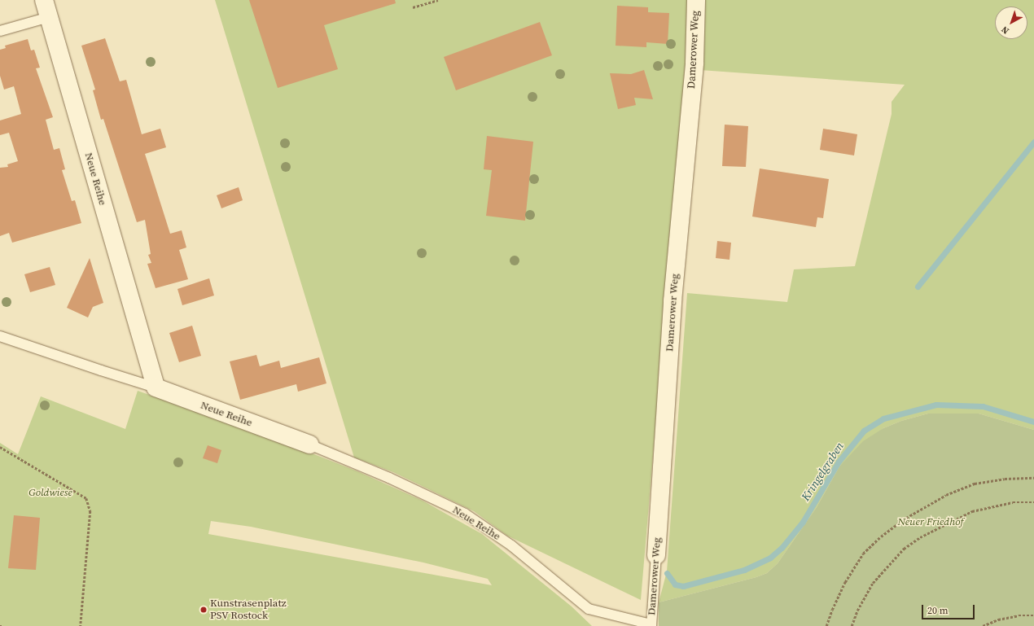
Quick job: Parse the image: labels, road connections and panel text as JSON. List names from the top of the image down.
{
  "streets": {
    "street": ["Damerower Weg", "Neue Reihe"]
  },
  "crossings": [
    ["Damerower Weg", "Neue Reihe"]
  ],
  "water": ["Kringelgraben"],
  "parks": ["Goldwiese", "Neuer Friedhof"],
  "places": ["Kunstrasenplatz PSV Rostock"],
  "scale_bar": "20 m",
  "north": "bottom left"
}
